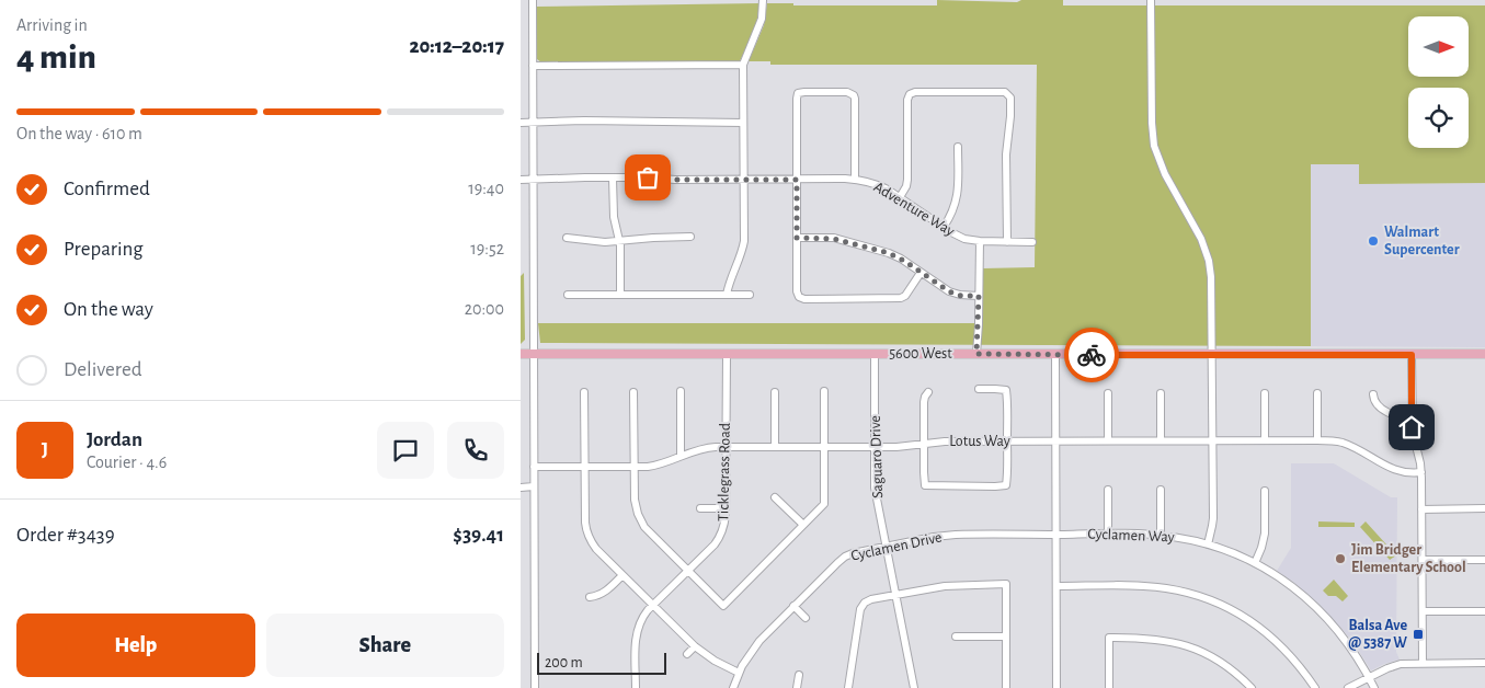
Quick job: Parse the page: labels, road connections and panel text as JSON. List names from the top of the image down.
{
  "streets": {
    "main road": ["5600 West"],
    "street": [
      "Adventure Way",
      "Lotus Way",
      "Saguaro Drive",
      "Ticklegrass Road",
      "Cyclamen Way",
      "Cyclamen Drive"
    ]
  },
  "crossings": [
    ["5600 West", "Saguaro Drive"],
    ["5600 West", "Ticklegrass Road"],
    ["Lotus Way", "Saguaro Drive"],
    ["Lotus Way", "Ticklegrass Road"],
    ["Saguaro Drive", "Cyclamen Drive"],
    ["Cyclamen Way", "Cyclamen Drive"]
  ],
  "places": {
    "other": ["Walmart Supercenter", "Jim Bridger Elementary School"],
    "transit": ["Balsa Ave @ 5387 W"]
  },
  "scale_bar": "200 m",
  "north": "right",
  "page": {
    "heading": ["4 min", "Arriving in", "20:12–20:17"],
    "panel": [
      "Jordan",
      "Courier · 4.6",
      "Order #3439",
      "$39.41"
    ],
    "bar": "On the way · 610 m",
    "list": [
      ["Confirmed", "19:40"],
      ["Preparing", "19:52"],
      ["On the way", "20:00"],
      "Delivered"
    ],
    "round": "J",
    "buttons": ["Help", "Share"],
    "scale": "200 m"
  }
}
